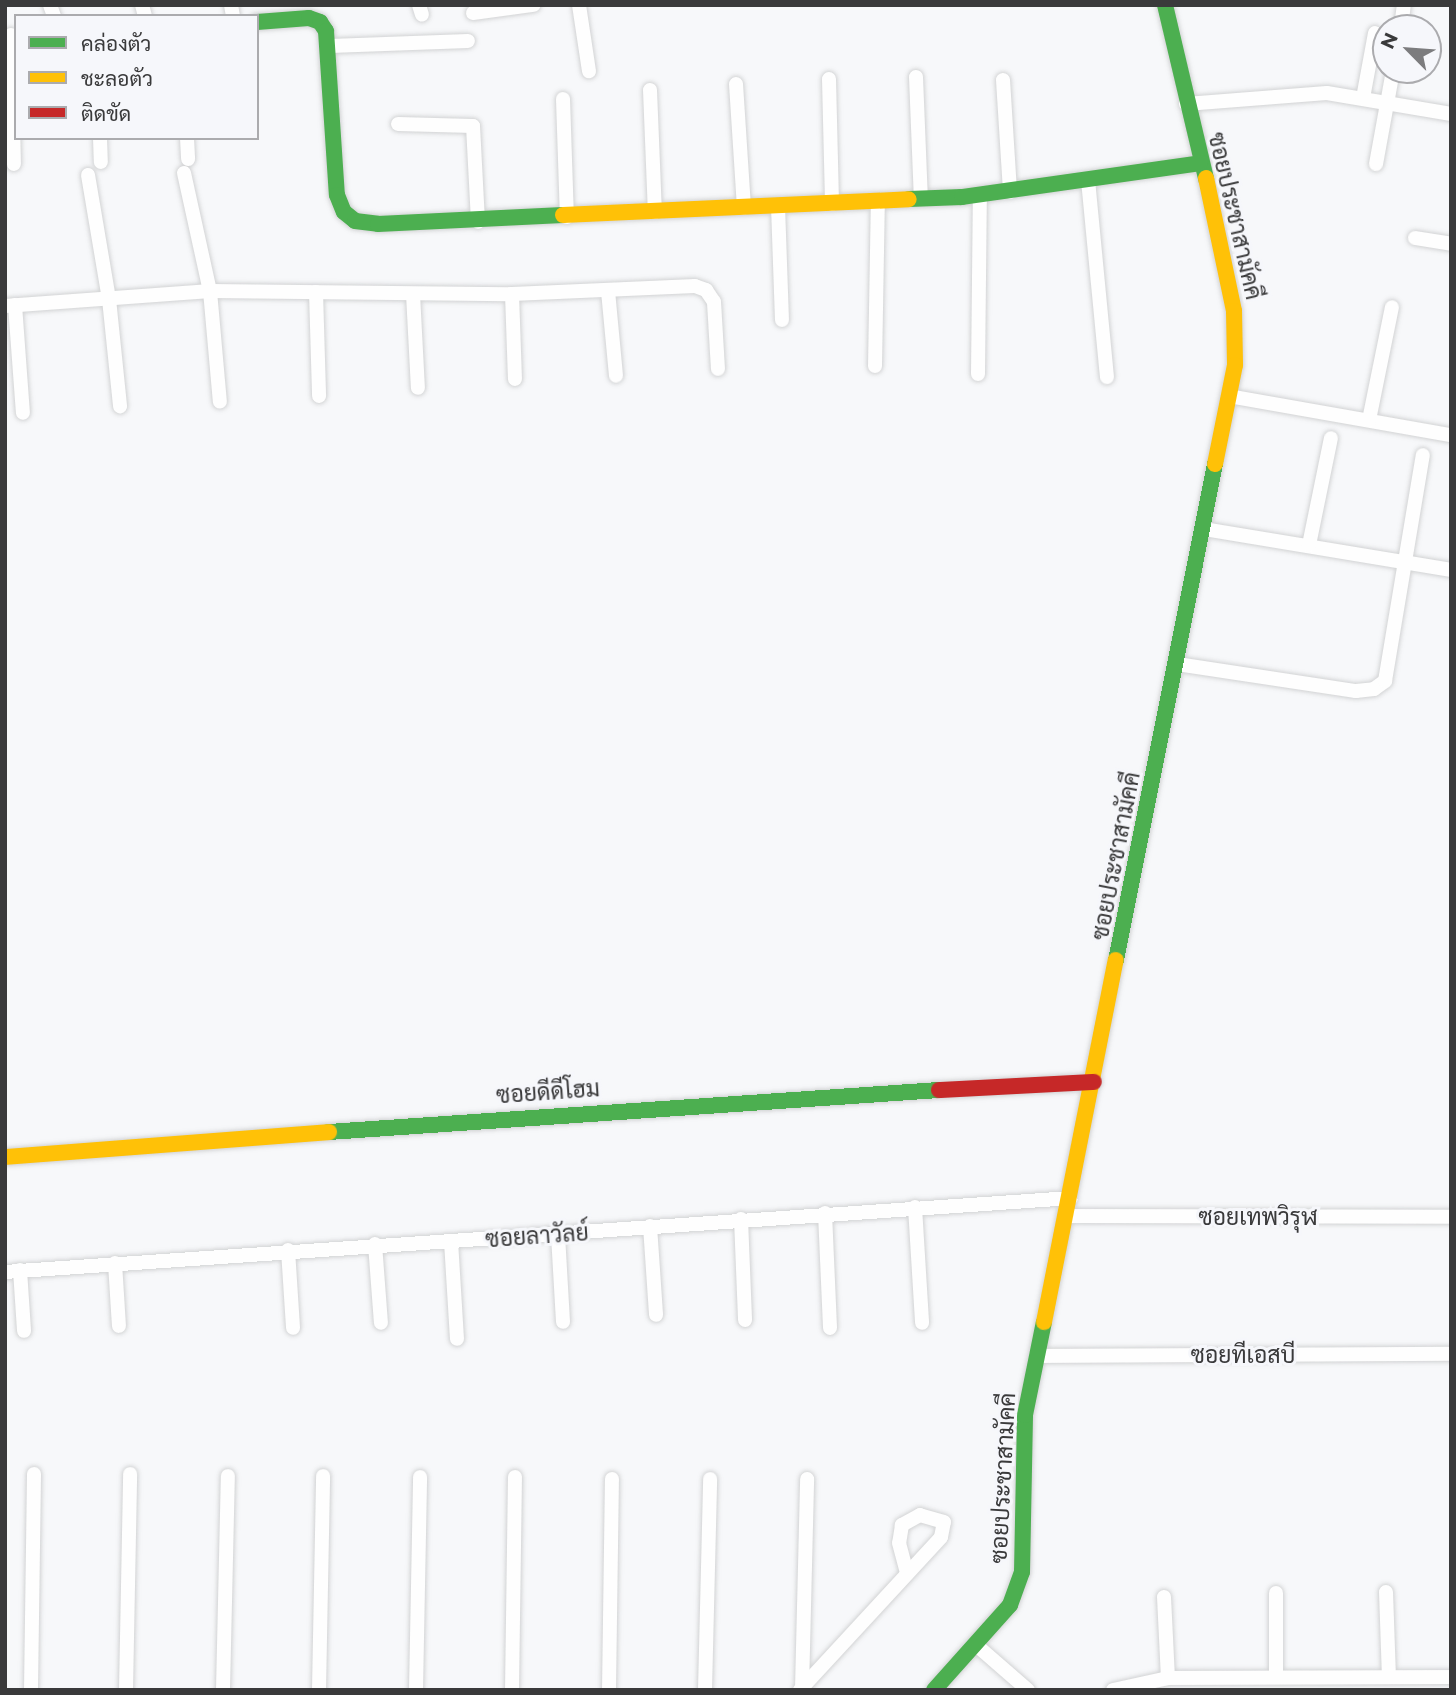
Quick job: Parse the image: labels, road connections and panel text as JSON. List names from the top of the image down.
{
  "streets": {
    "street": [
      "ซอยประชาสามัคคี",
      "ซอยดีดีโฮม",
      "ซอยเทพวิรุฬ",
      "ซอยลาวัลย์",
      "ซอยทีเอสบี"
    ]
  },
  "crossings": [
    ["ซอยประชาสามัคคี", "ซอยดีดีโฮม"],
    ["ซอยประชาสามัคคี", "ซอยเทพวิรุฬ"],
    ["ซอยประชาสามัคคี", "ซอยลาวัลย์"],
    ["ซอยประชาสามัคคี", "ซอยทีเอสบี"]
  ],
  "legend": ["คล่องตัว", "ชะลอตัว", "ติดขัด"],
  "north": "top left"
}
